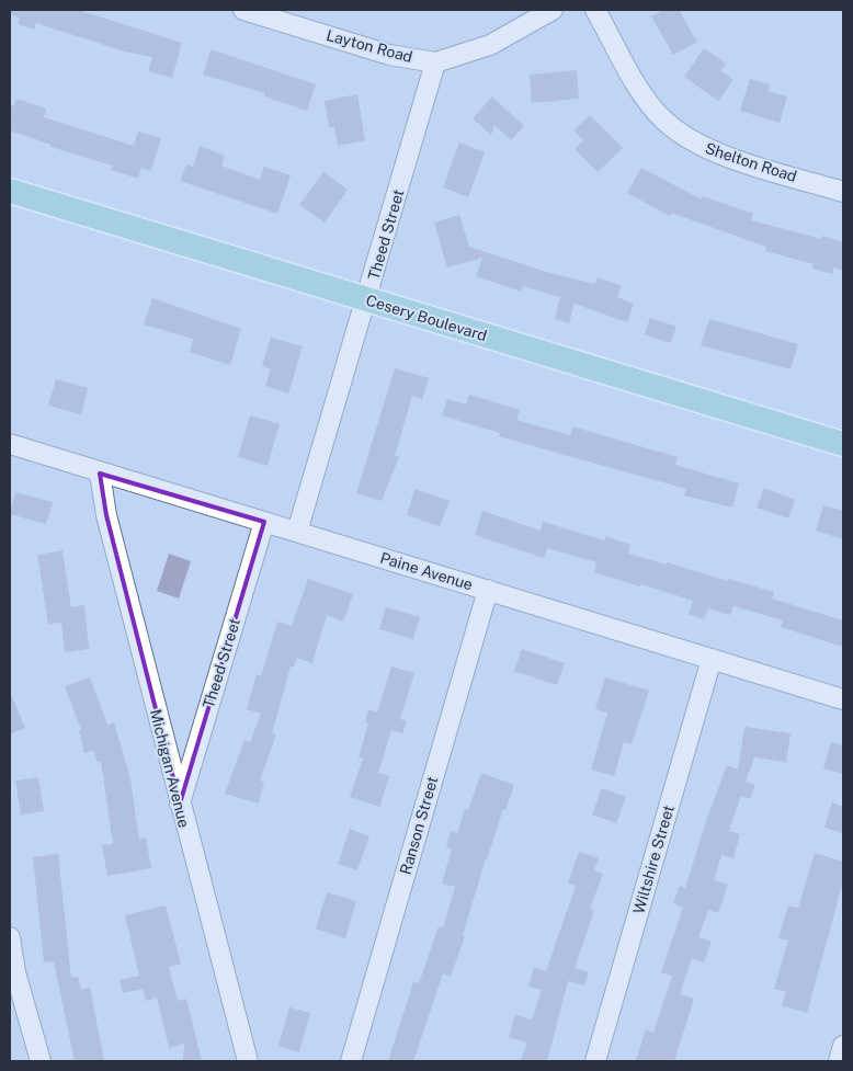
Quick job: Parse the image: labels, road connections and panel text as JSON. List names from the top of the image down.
{
  "streets": {
    "main road": ["Cesery Boulevard"],
    "street": [
      "Layton Road",
      "Shelton Road",
      "Theed Street",
      "Paine Avenue",
      "Michigan Avenue",
      "Ranson Street",
      "Wiltshire Street"
    ]
  },
  "crossings": [
    ["Layton Road", "Theed Street"],
    ["Theed Street", "Cesery Boulevard"],
    ["Theed Street", "Paine Avenue"],
    ["Theed Street", "Michigan Avenue"],
    ["Paine Avenue", "Michigan Avenue"],
    ["Paine Avenue", "Ranson Street"],
    ["Paine Avenue", "Wiltshire Street"]
  ]
}
